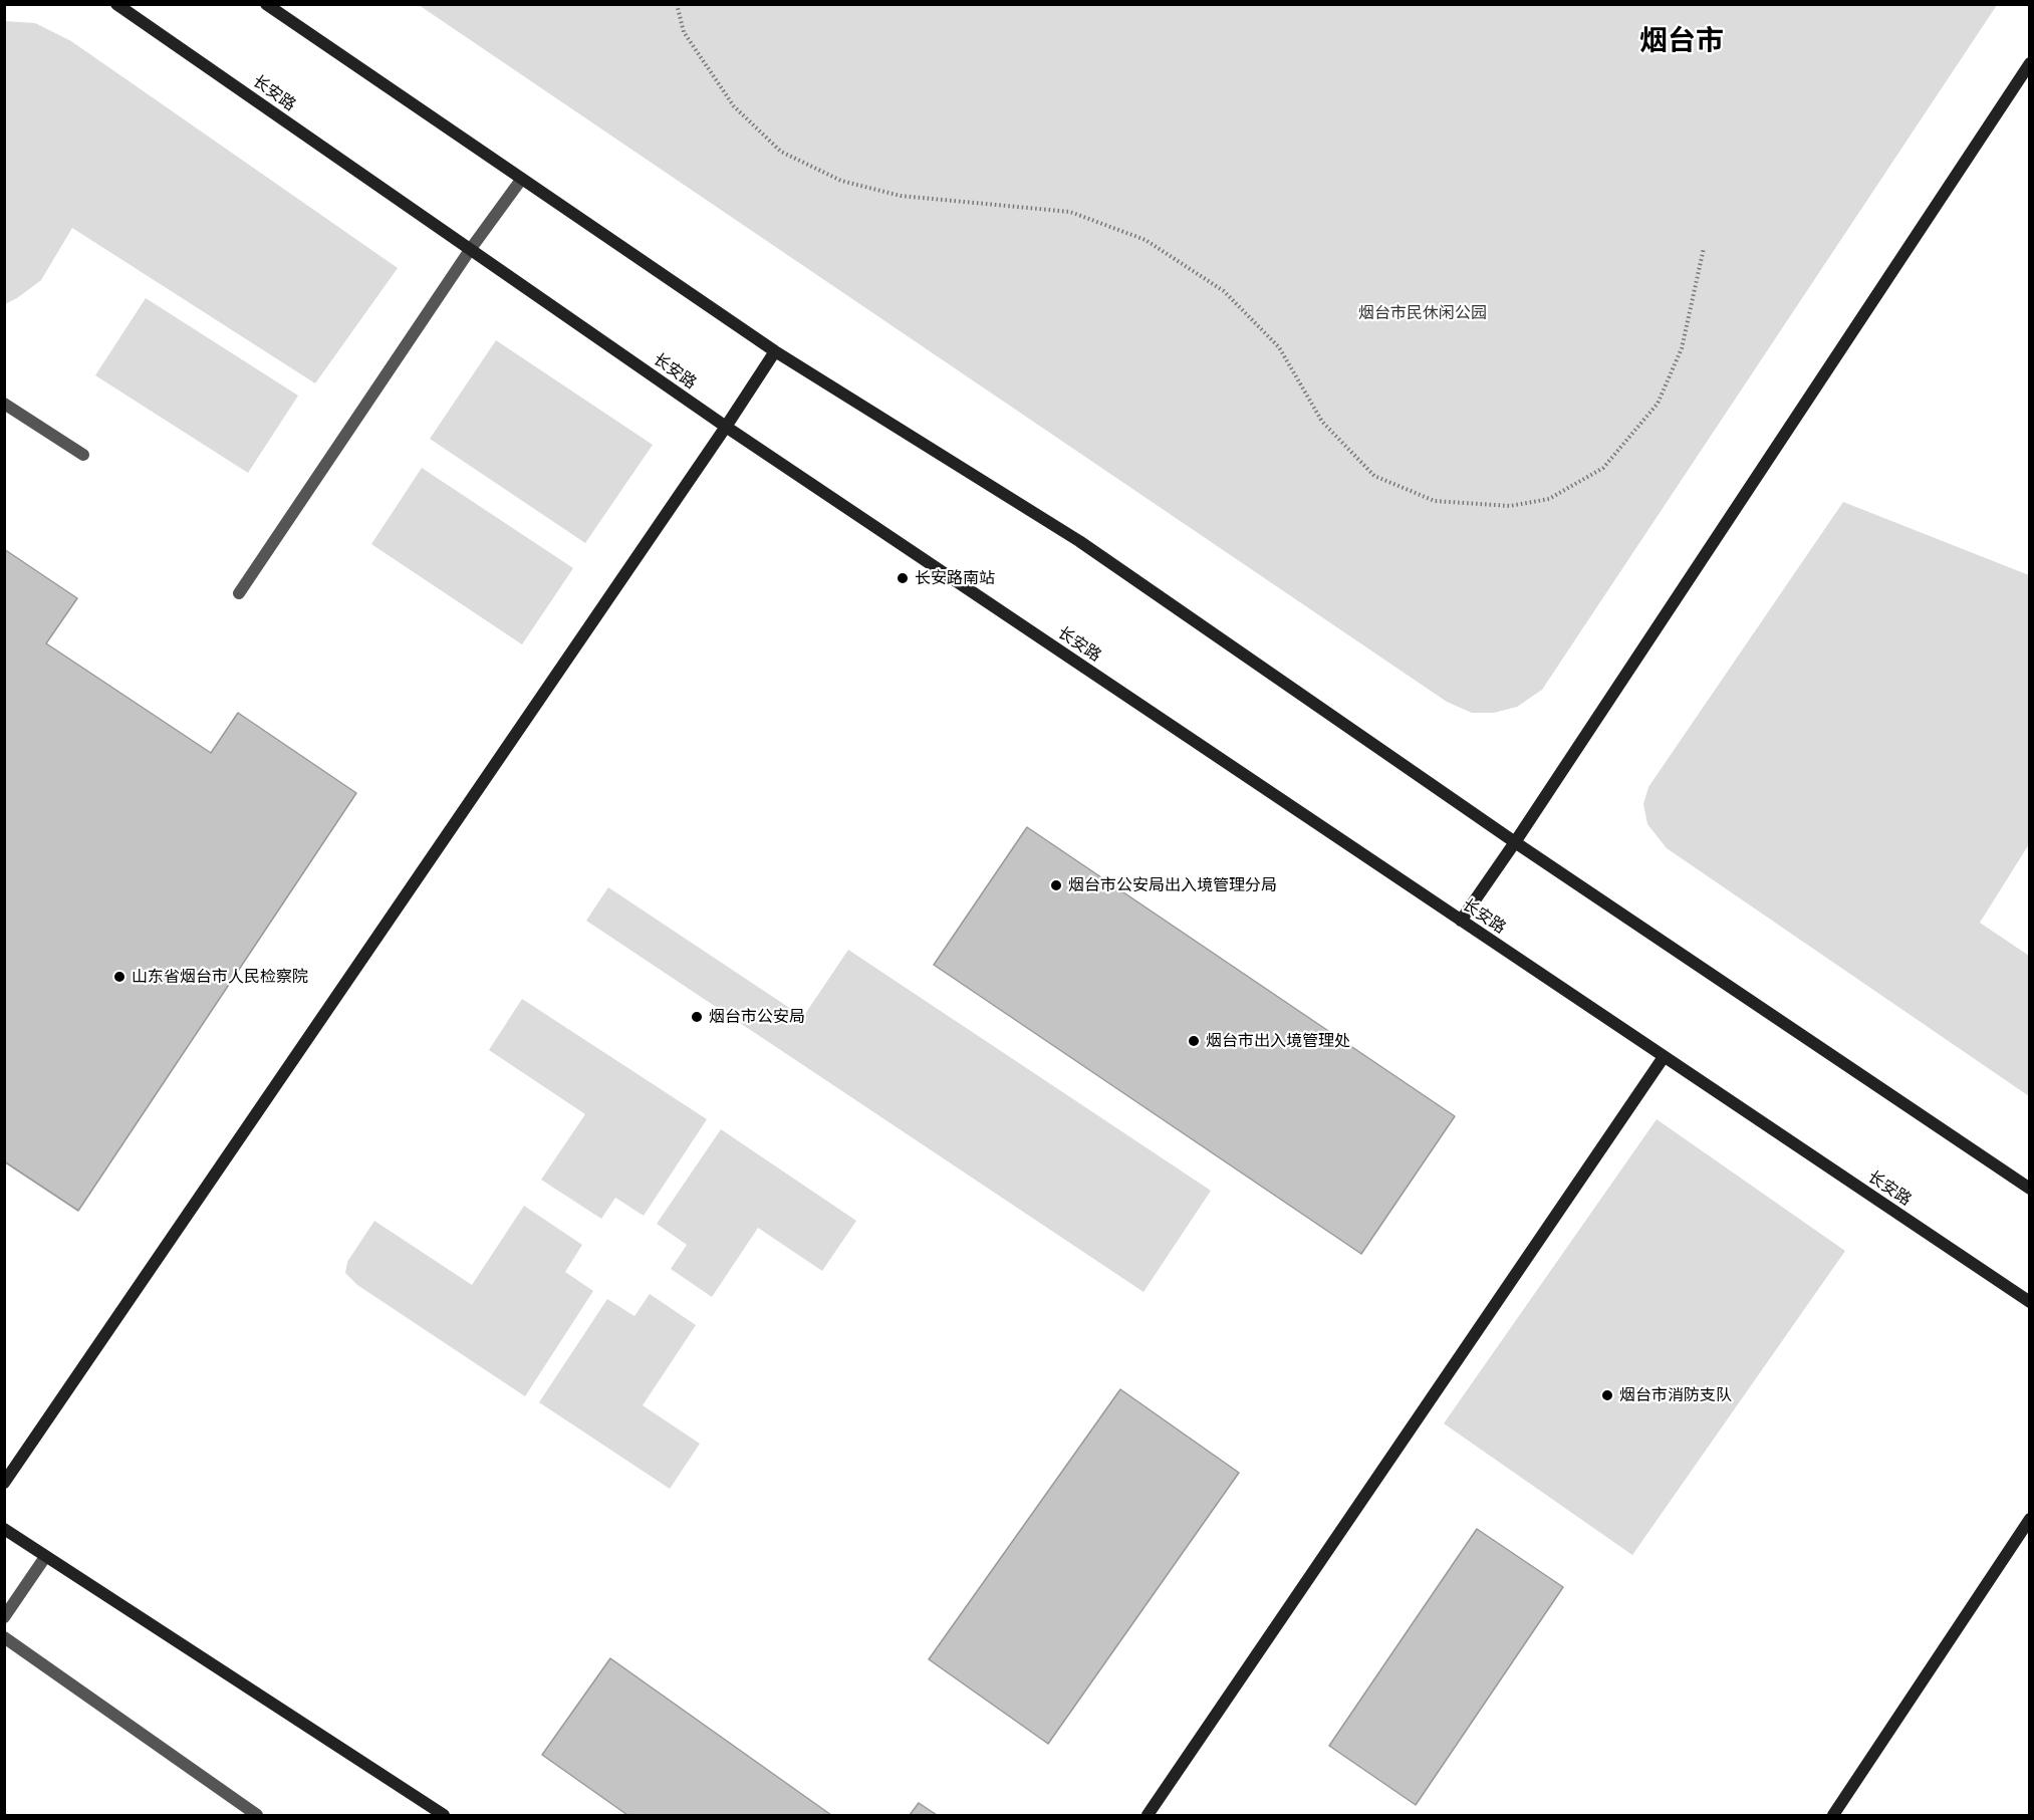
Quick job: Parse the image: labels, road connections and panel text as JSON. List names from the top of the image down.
{
  "streets": {
    "street": ["长安路"]
  },
  "districts": ["烟台市"],
  "parks": ["烟台市民休闲公园"],
  "places": [
    "长安路南站",
    "烟台市公安局出入境管理分局",
    "山东省烟台市人民检察院",
    "烟台市公安局",
    "烟台市出入境管理处",
    "烟台市消防支队"
  ]
}
